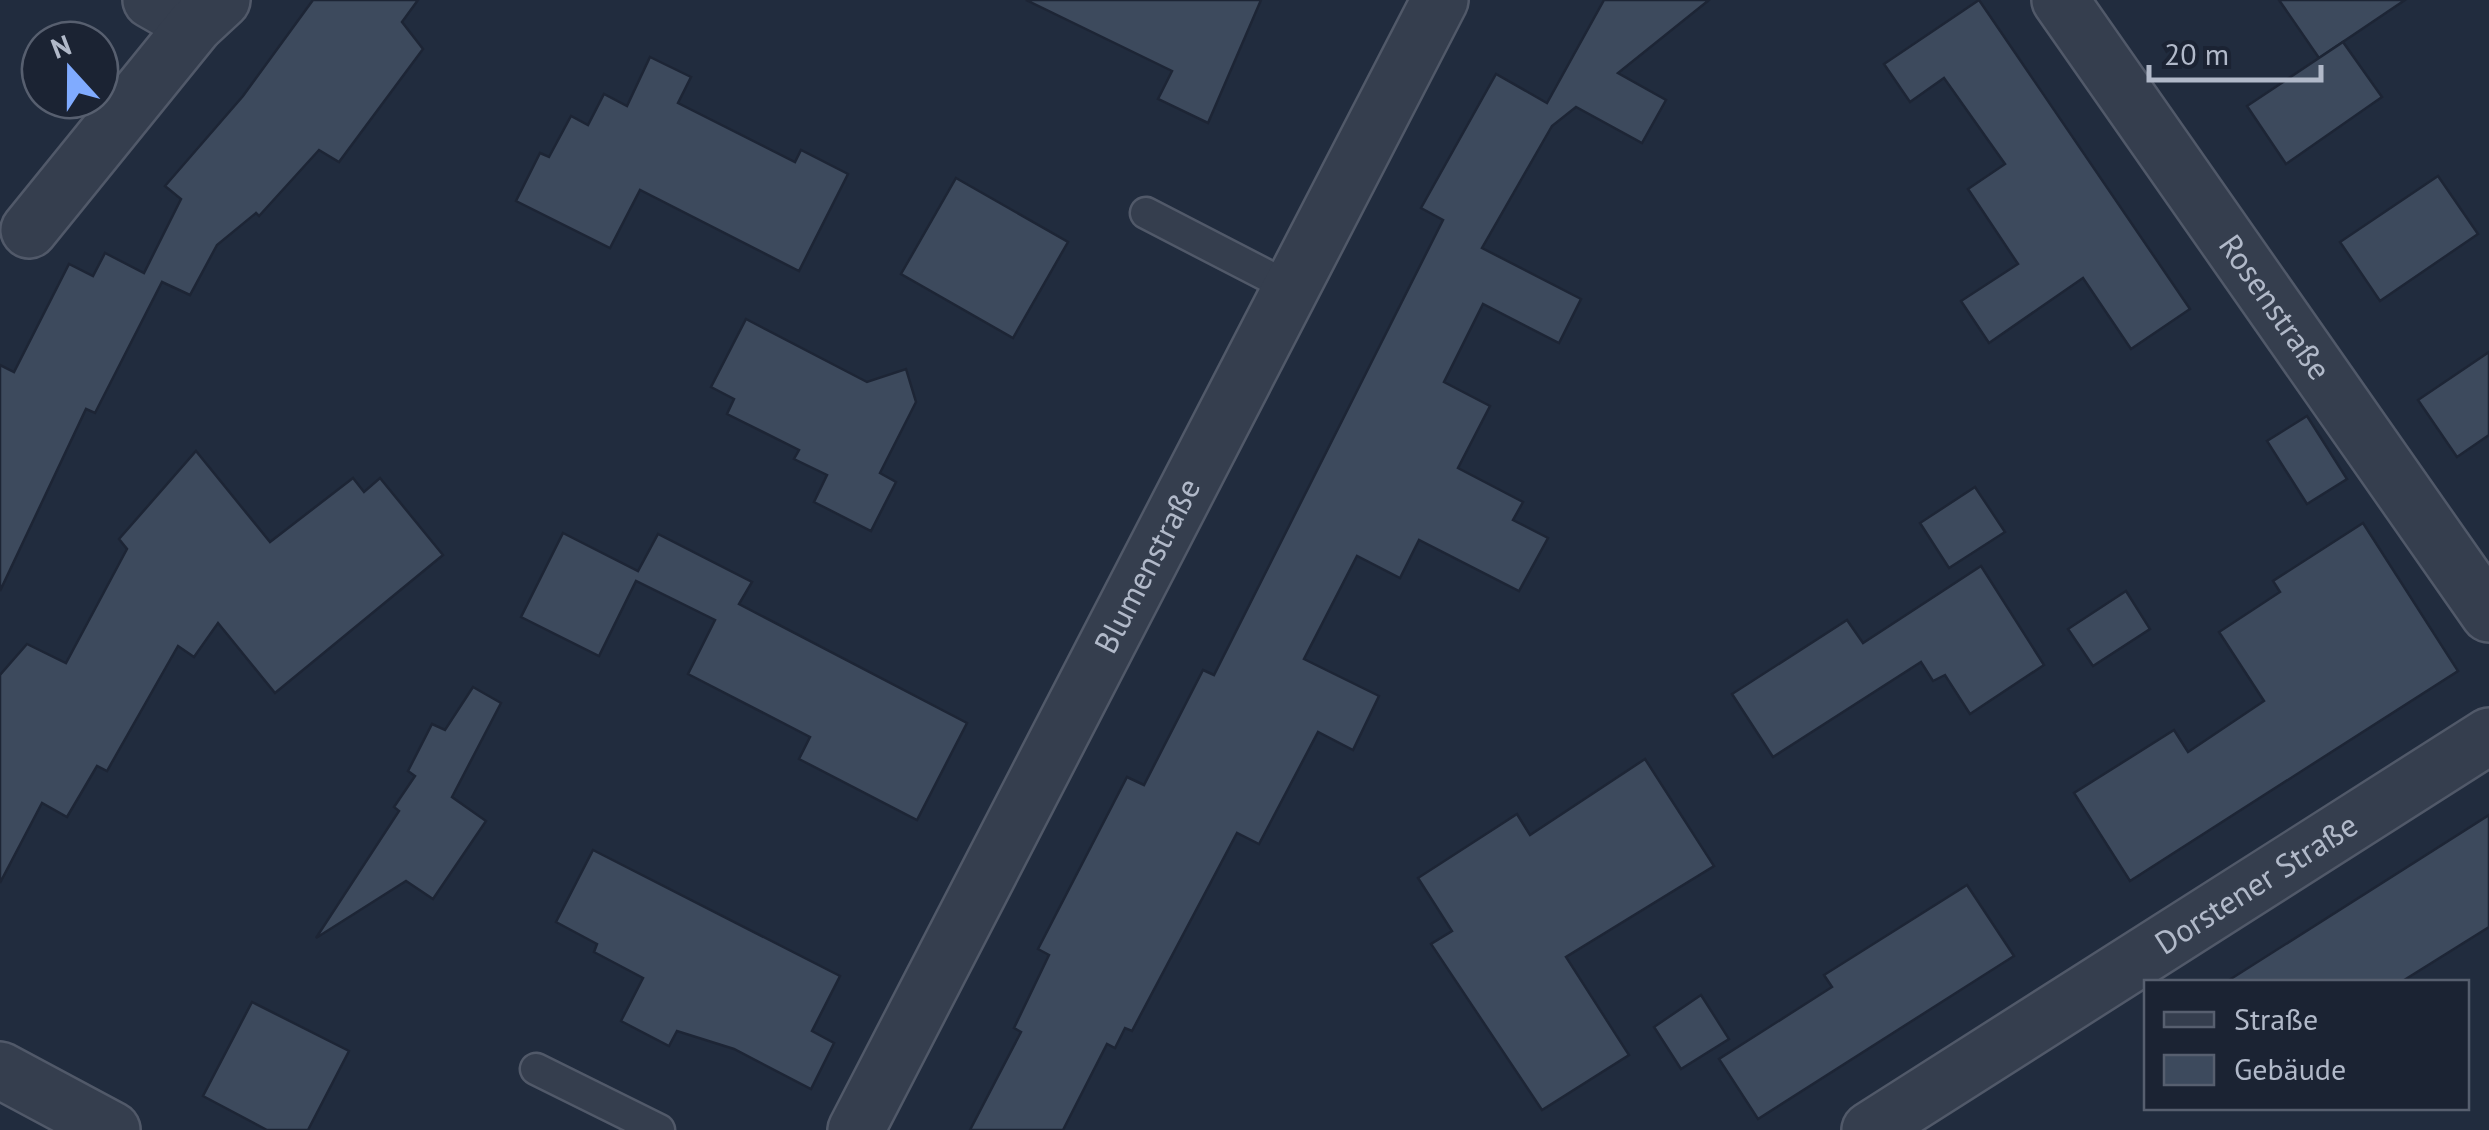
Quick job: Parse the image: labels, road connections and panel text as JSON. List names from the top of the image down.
{
  "streets": {
    "street": ["Rosenstraße", "Blumenstraße", "Dorstener Straße"]
  },
  "legend": ["Straße", "Gebäude"],
  "scale_bar": "20 m",
  "north": "top"
}
